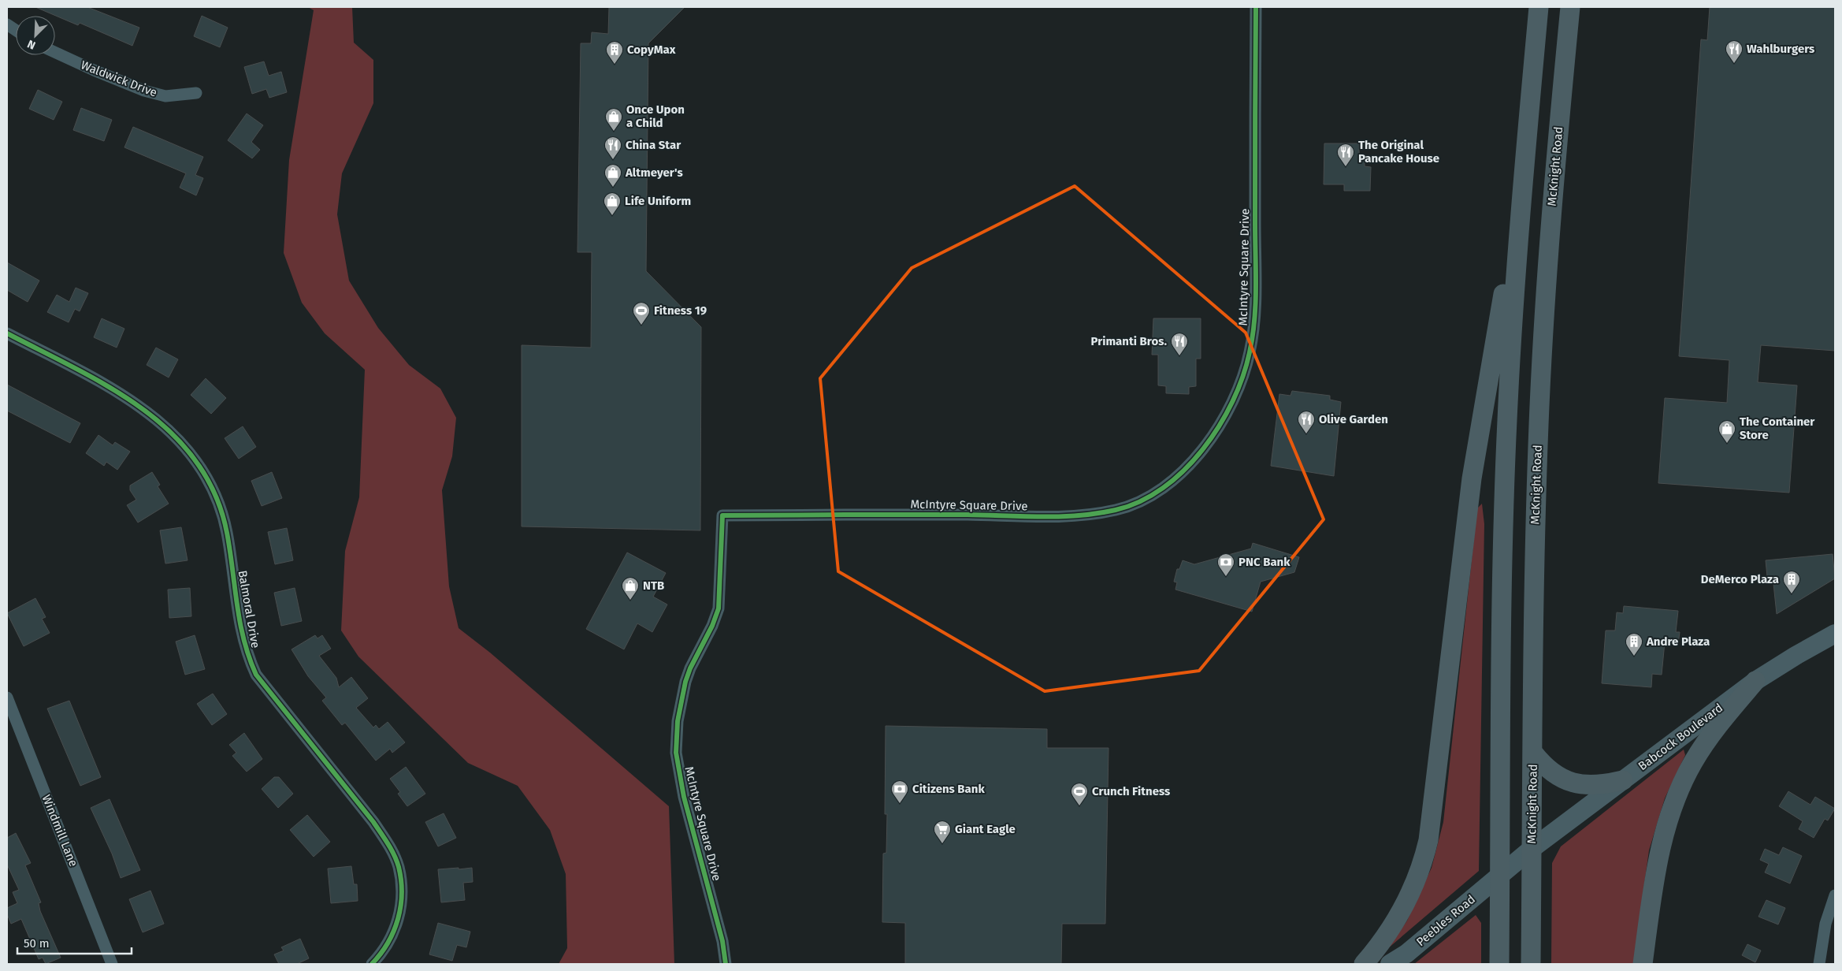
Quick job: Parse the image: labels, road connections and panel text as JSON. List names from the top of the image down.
{
  "streets": {
    "highway": ["McKnight Road"],
    "main road": ["Babcock Boulevard", "Peebles Road"],
    "street": [
      "Waldwick Drive",
      "McIntyre Square Drive",
      "Balmoral Drive",
      "Windmill Lane"
    ]
  },
  "crossings": [
    ["McKnight Road", "Babcock Boulevard"],
    ["McKnight Road", "Peebles Road"],
    ["Babcock Boulevard", "Peebles Road"]
  ],
  "places": {
    "restaurant": [
      "Wahlburgers",
      "China Star",
      "The Original Pancake House",
      "Primanti Bros.",
      "Olive Garden"
    ],
    "building": ["CopyMax", "DeMerco Plaza", "Andre Plaza"],
    "shop": [
      "Once Upon a Child",
      "Altmeyer's",
      "Life Uniform",
      "The Container Store",
      "NTB"
    ],
    "sports": ["Fitness 19", "Crunch Fitness"],
    "bank": ["PNC Bank", "Citizens Bank"],
    "supermarket": ["Giant Eagle"]
  },
  "scale_bar": "50 m",
  "north": "bottom left"
}
